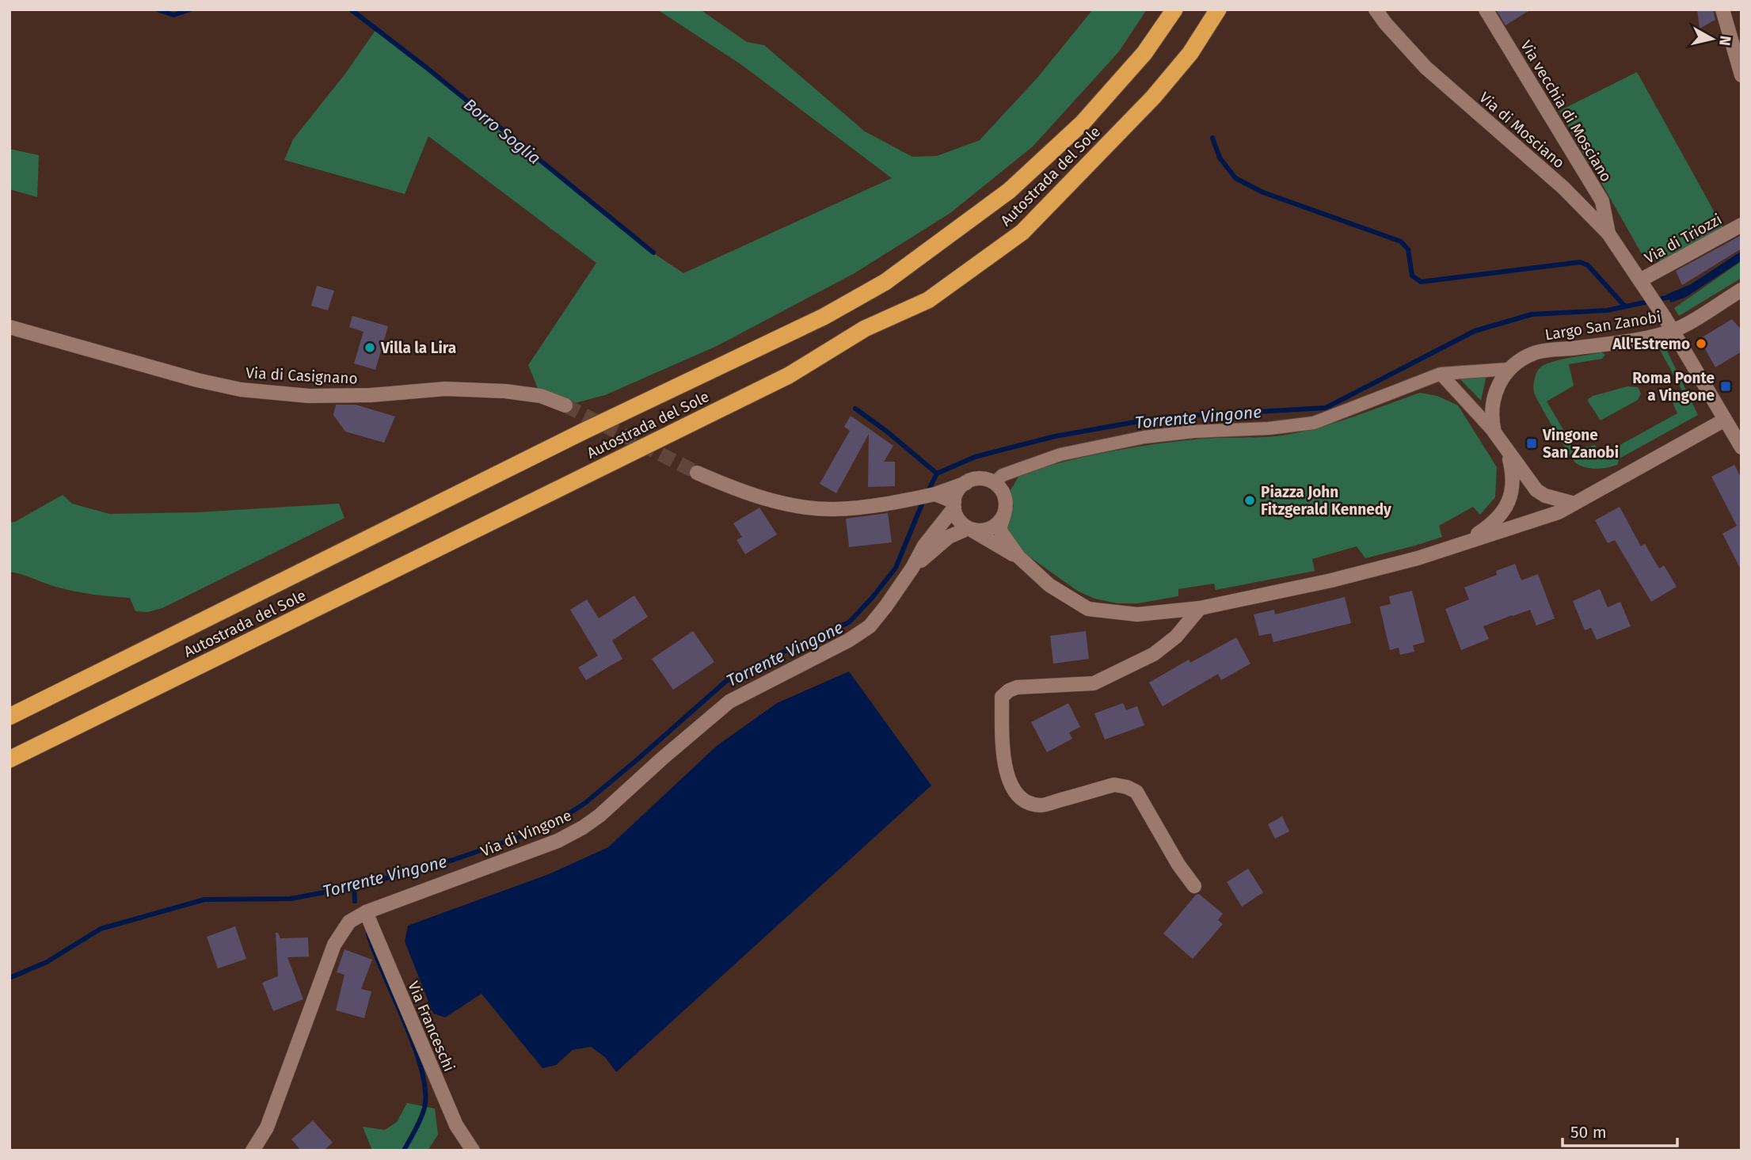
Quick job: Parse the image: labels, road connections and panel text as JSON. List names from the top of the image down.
{
  "streets": {
    "highway": ["Autostrada del Sole"],
    "street": [
      "Via vecchia di Mosciano",
      "Via di Mosciano",
      "Via di Triozzi",
      "Largo San Zanobi",
      "Via di Casignano",
      "Via di Vingone",
      "Via Franceschi"
    ]
  },
  "crossings": [
    ["Via vecchia di Mosciano", "Via di Mosciano"],
    ["Via di Mosciano", "Via di Triozzi"],
    ["Via di Mosciano", "Largo San Zanobi"],
    ["Via di Vingone", "Via Franceschi"]
  ],
  "water": ["Borro Soglia", "Torrente Vingone"],
  "places": {
    "other": ["All'Estremo", "Villa la Lira", "Piazza John Fitzgerald Kennedy"],
    "transit": ["Roma Ponte a Vingone", "Vingone San Zanobi"]
  },
  "scale_bar": "50 m",
  "north": "right"
}
